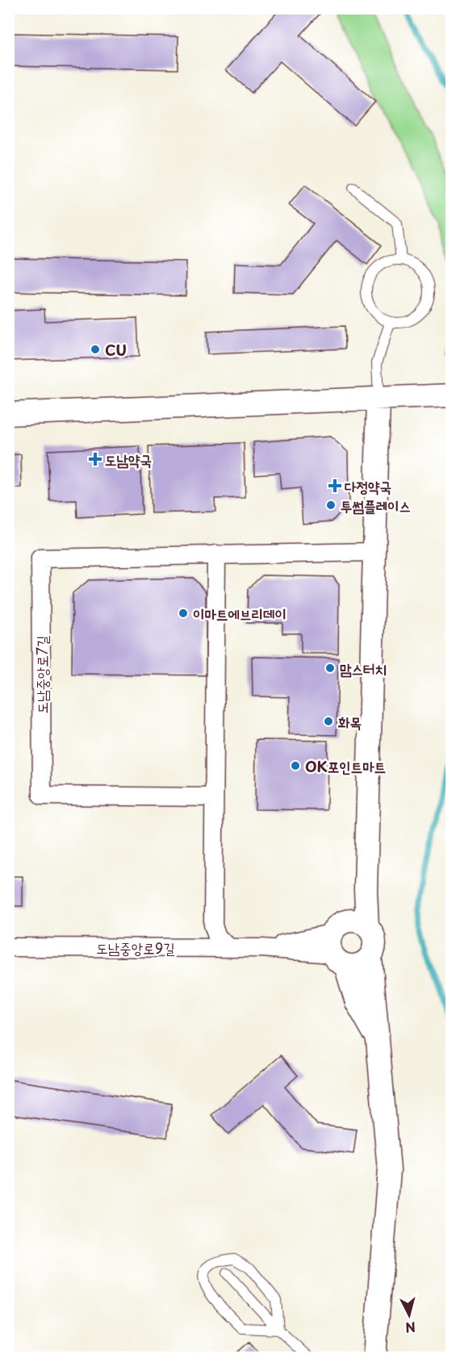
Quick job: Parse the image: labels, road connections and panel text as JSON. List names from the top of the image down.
{
  "streets": {
    "street": ["도남중앙로7길", "도남중앙로9길"]
  },
  "places": {
    "other": [
      "CU",
      "투썸플레이스",
      "이마트에브리데이",
      "맘스터치",
      "화목",
      "OK포인트마트"
    ],
    "health": ["도남약국", "다정약국"]
  },
  "north": "bottom"
}
